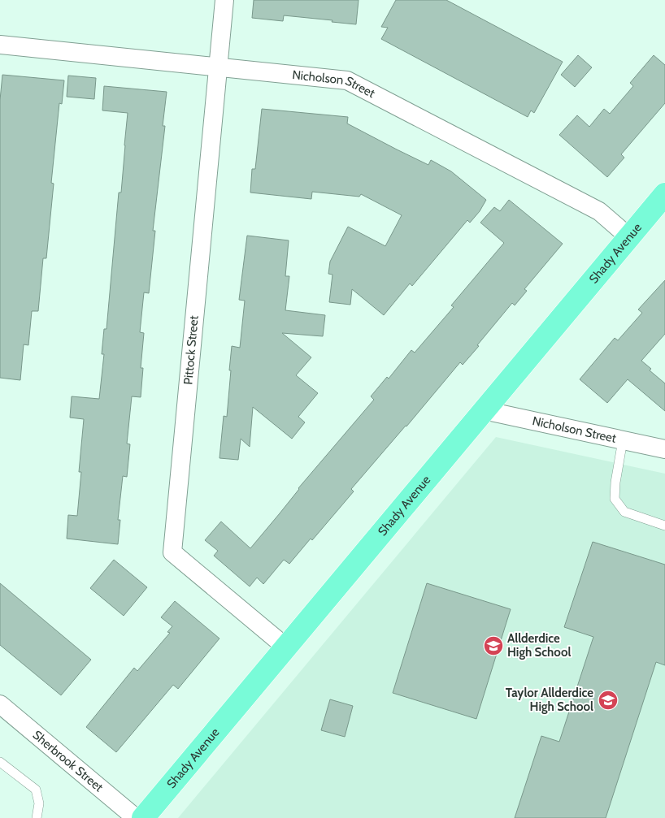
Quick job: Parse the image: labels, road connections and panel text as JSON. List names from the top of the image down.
{
  "streets": {
    "main road": ["Shady Avenue"],
    "street": ["Nicholson Street", "Pittock Street", "Sherbrook Street"]
  },
  "crossings": [
    ["Nicholson Street", "Shady Avenue"],
    ["Nicholson Street", "Pittock Street"],
    ["Shady Avenue", "Pittock Street"]
  ],
  "places": {
    "school or university": ["Allderdice High School", "Taylor Allderdice High School"]
  }
}
